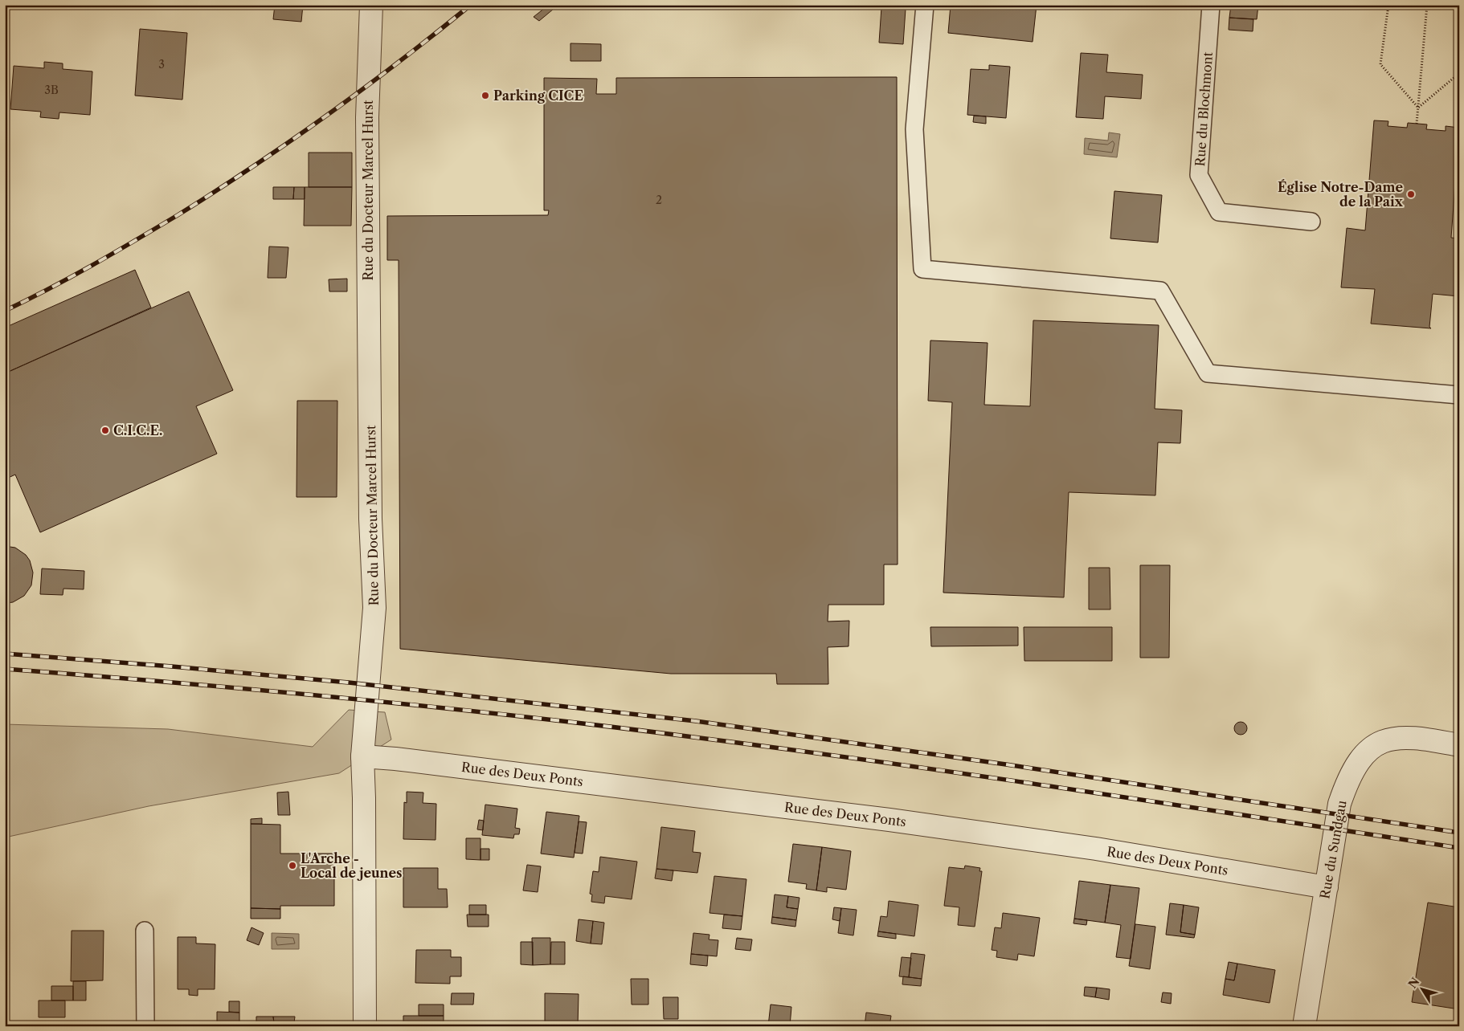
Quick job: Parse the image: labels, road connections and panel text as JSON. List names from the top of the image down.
{
  "streets": {
    "street": ["Rue du Docteur Marcel Hurst", "Rue des Deux Ponts", "Rue du Sundgau"],
    "lane": ["Rue du Blochmont"]
  },
  "crossings": [
    ["Rue du Docteur Marcel Hurst", "Rue des Deux Ponts"],
    ["Rue des Deux Ponts", "Rue du Sundgau"]
  ],
  "places": [
    "Parking CICE",
    "Église Notre-Dame de la Paix",
    "C.I.C.E.",
    "L'Arche - Local de jeunes"
  ],
  "house_numbers": ["3", "3B", "2"],
  "north": "top left"
}
